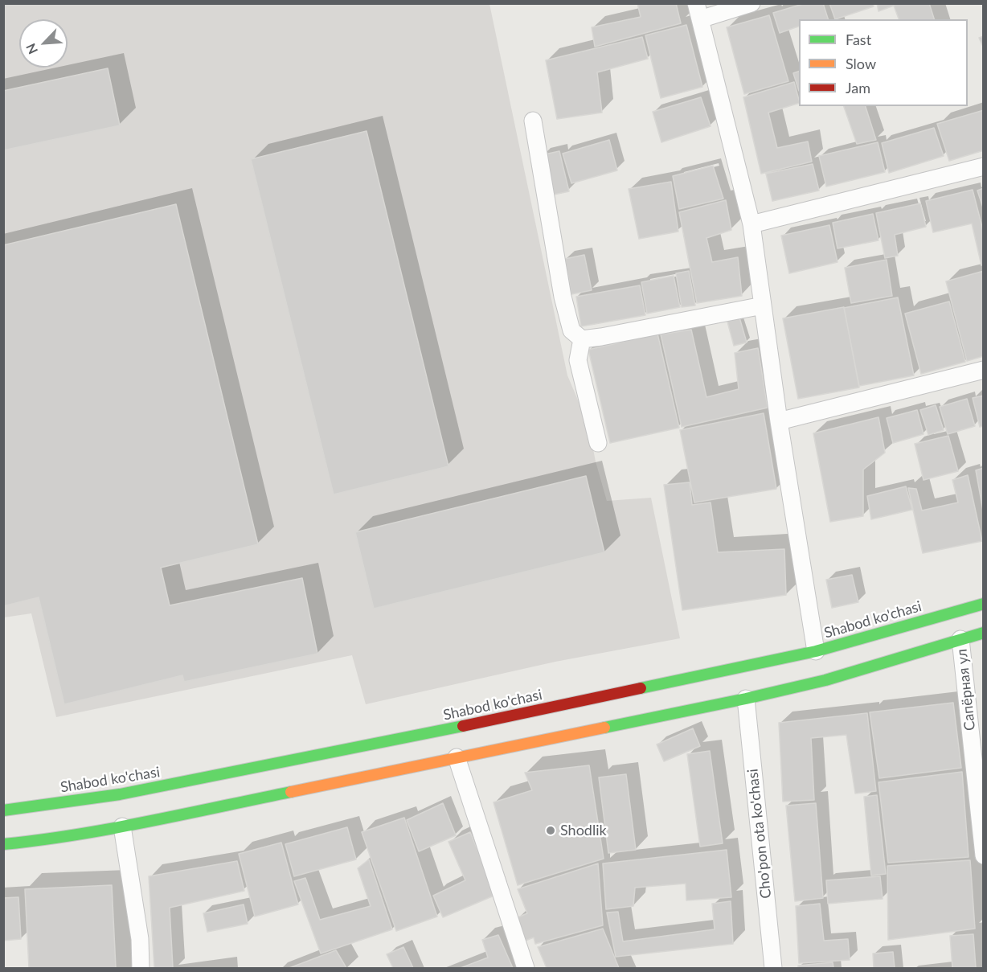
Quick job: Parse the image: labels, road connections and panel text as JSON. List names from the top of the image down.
{
  "streets": {
    "main road": ["Shabod ko'chasi"],
    "street": ["Сапёрная ул", "Cho'pon ota ko'chasi"]
  },
  "places": ["Shodlik"],
  "legend": ["Fast", "Slow", "Jam"],
  "north": "bottom left"
}
